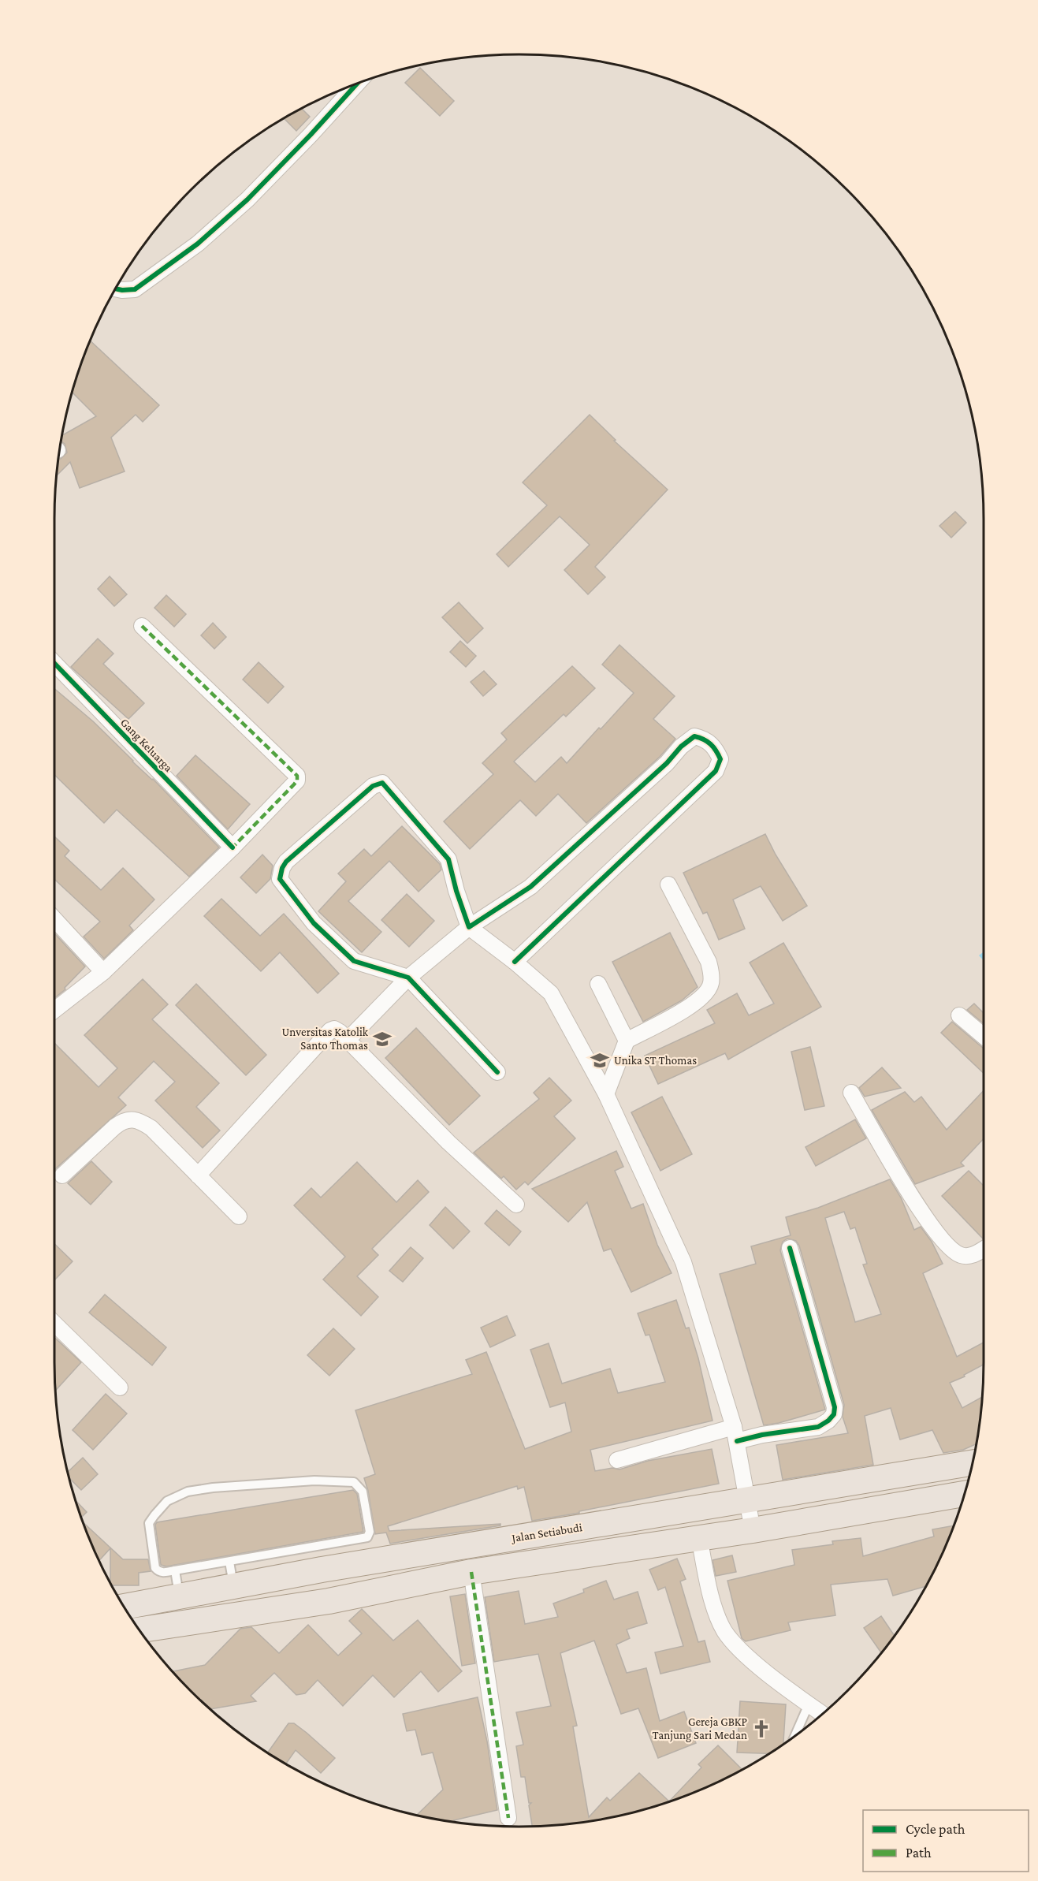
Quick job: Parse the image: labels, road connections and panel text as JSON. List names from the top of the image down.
{
  "streets": {
    "main road": ["Jalan Setiabudi"],
    "street": ["Gang Keluarga"]
  },
  "places": {
    "school or university": ["Unversitas Katolik Santo Thomas", "Unika ST Thomas"],
    "church": ["Gereja GBKP Tanjung Sari Medan"]
  },
  "legend": ["Cycle path", "Path"]
}
